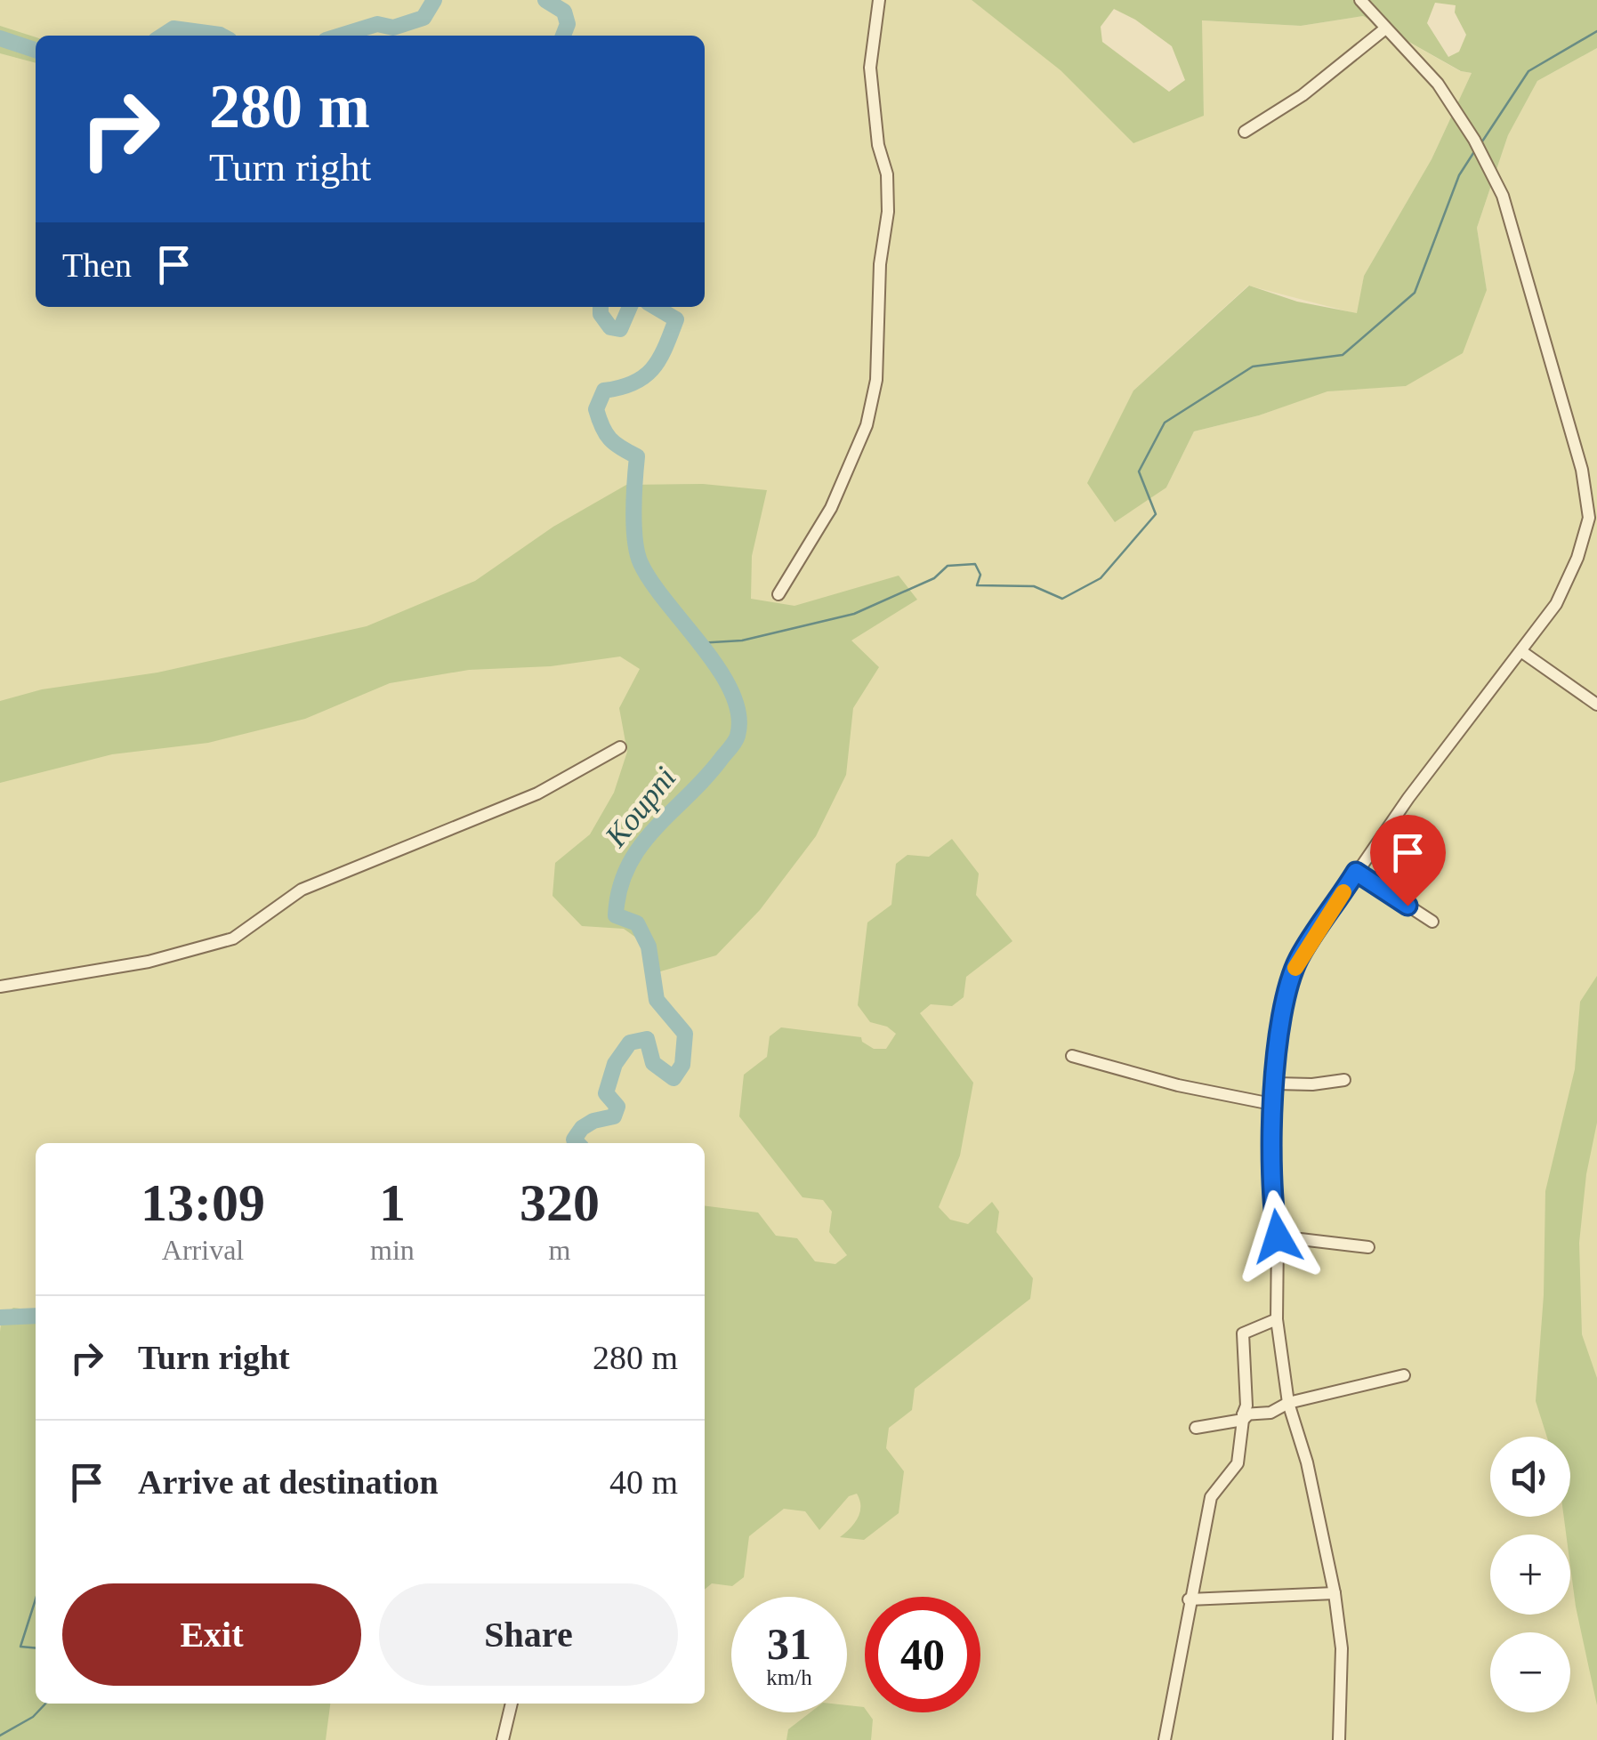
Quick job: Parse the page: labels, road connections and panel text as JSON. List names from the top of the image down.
{
  "water": ["Koupni"],
  "page": {
    "turn": ["280 m", "Turn right"],
    "then": "Then",
    "eta": [
      "13:09",
      "Arrival",
      "1",
      "min",
      "320",
      "m"
    ],
    "list": [
      {
        "name": "Turn right",
        "value": "280 m"
      },
      {
        "name": "Arrive at destination",
        "value": "40 m"
      }
    ],
    "map_buttons": ["+", "−"],
    "buttons": ["Exit", "Share"],
    "speed": "31 km/h",
    "limit": "40"
  }
}
